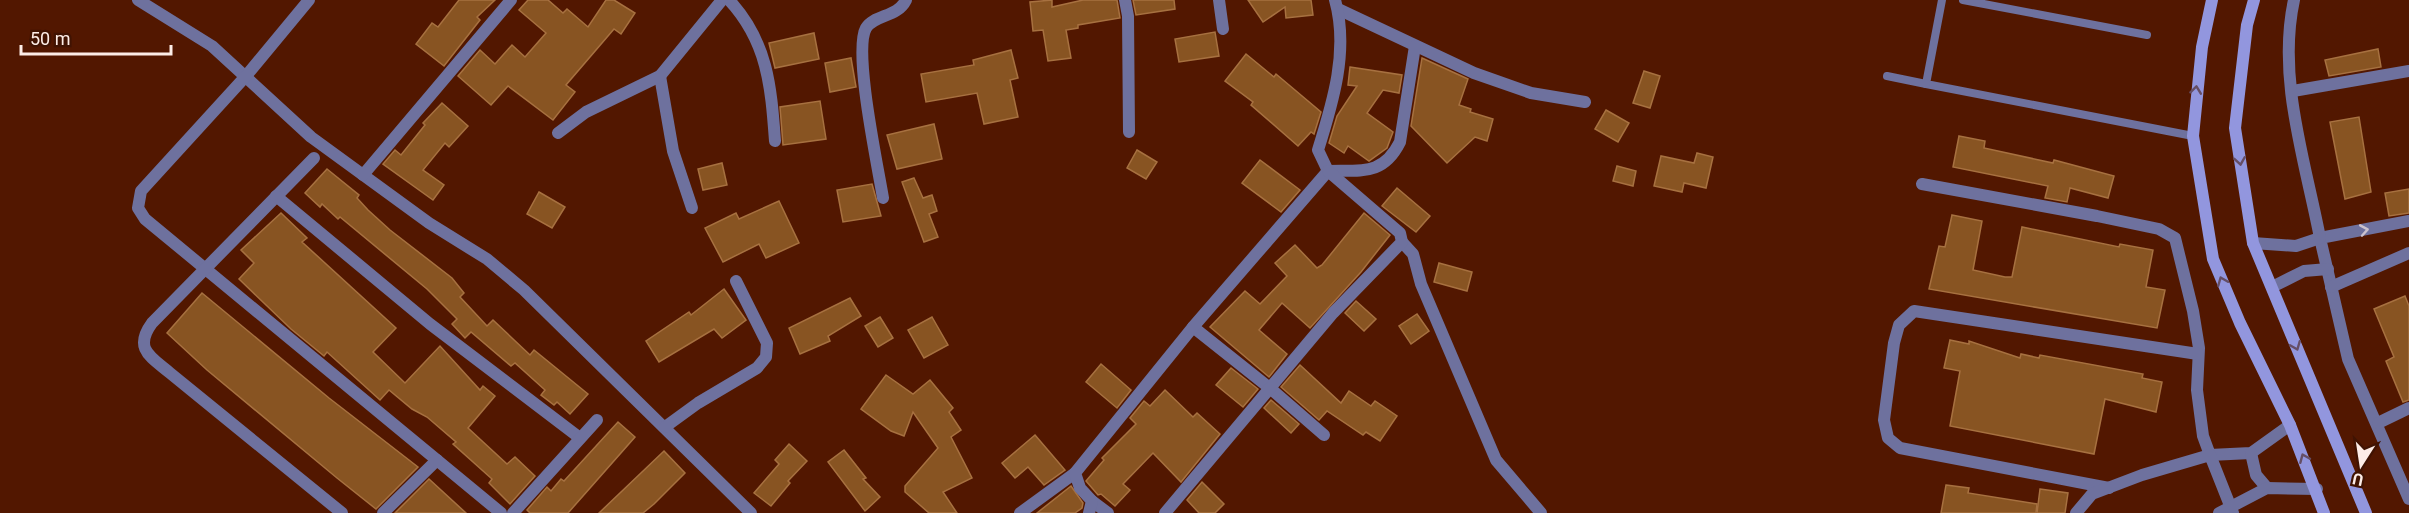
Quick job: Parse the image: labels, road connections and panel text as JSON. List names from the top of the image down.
{
  "scale_bar": "50 m",
  "north": "bottom"
}
